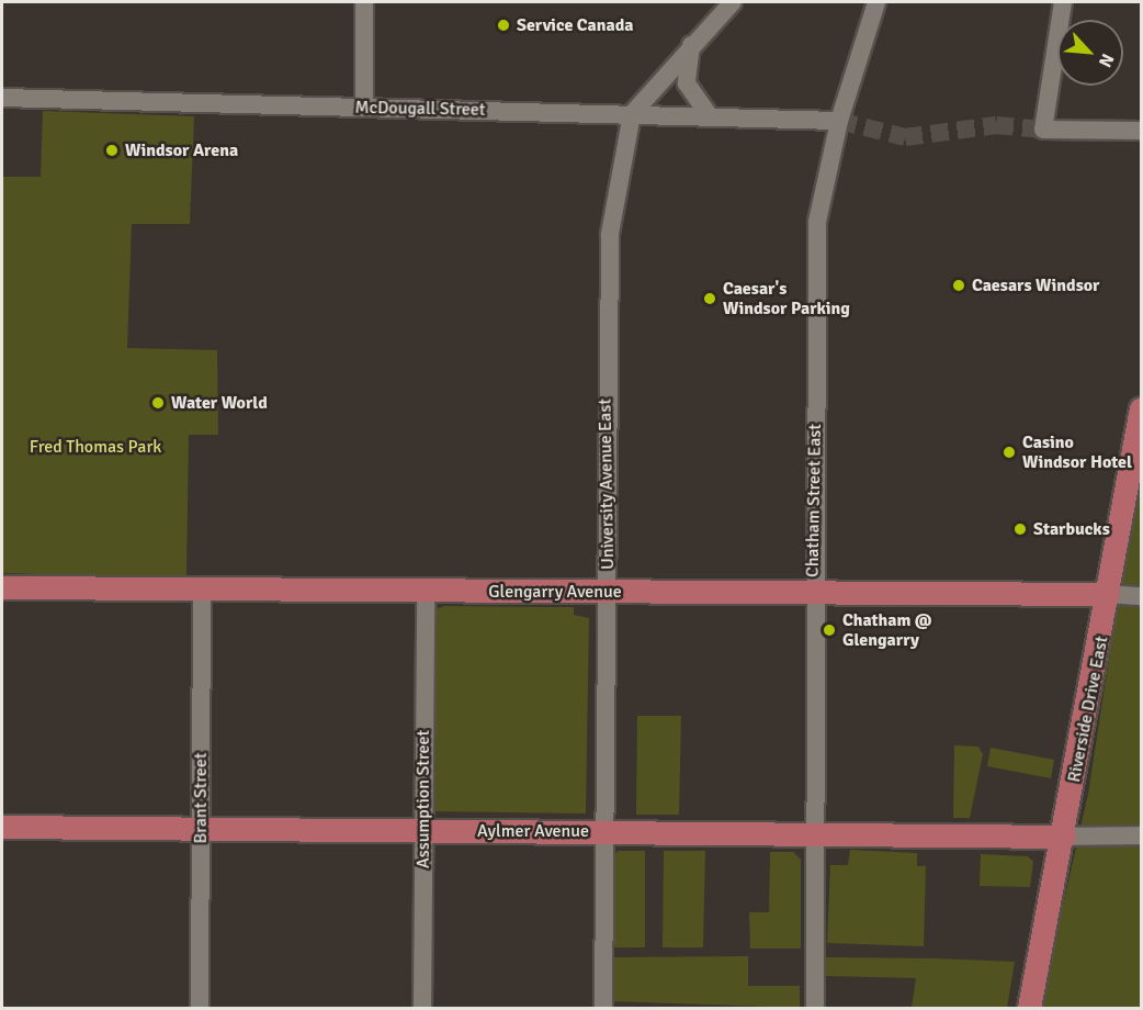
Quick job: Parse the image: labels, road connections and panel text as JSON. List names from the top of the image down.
{
  "streets": {
    "main road": ["Glengarry Avenue", "Riverside Drive East", "Aylmer Avenue"],
    "street": [
      "McDougall Street",
      "University Avenue East",
      "Chatham Street East",
      "Brant Street",
      "Assumption Street"
    ]
  },
  "crossings": [
    ["McDougall Street", "University Avenue East"],
    ["McDougall Street", "Chatham Street East"],
    ["University Avenue East", "Glengarry Avenue"],
    ["University Avenue East", "Aylmer Avenue"],
    ["Chatham Street East", "Glengarry Avenue"],
    ["Chatham Street East", "Aylmer Avenue"],
    ["Glengarry Avenue", "Riverside Drive East"],
    ["Glengarry Avenue", "Brant Street"],
    ["Glengarry Avenue", "Assumption Street"],
    ["Riverside Drive East", "Aylmer Avenue"],
    ["Brant Street", "Aylmer Avenue"],
    ["Assumption Street", "Aylmer Avenue"]
  ],
  "parks": ["Fred Thomas Park"],
  "places": [
    "Service Canada",
    "Windsor Arena",
    "Caesars Windsor",
    "Caesar's Windsor Parking",
    "Water World",
    "Casino Windsor Hotel",
    "Starbucks",
    "Chatham @ Glengarry"
  ],
  "north": "bottom right"
}
